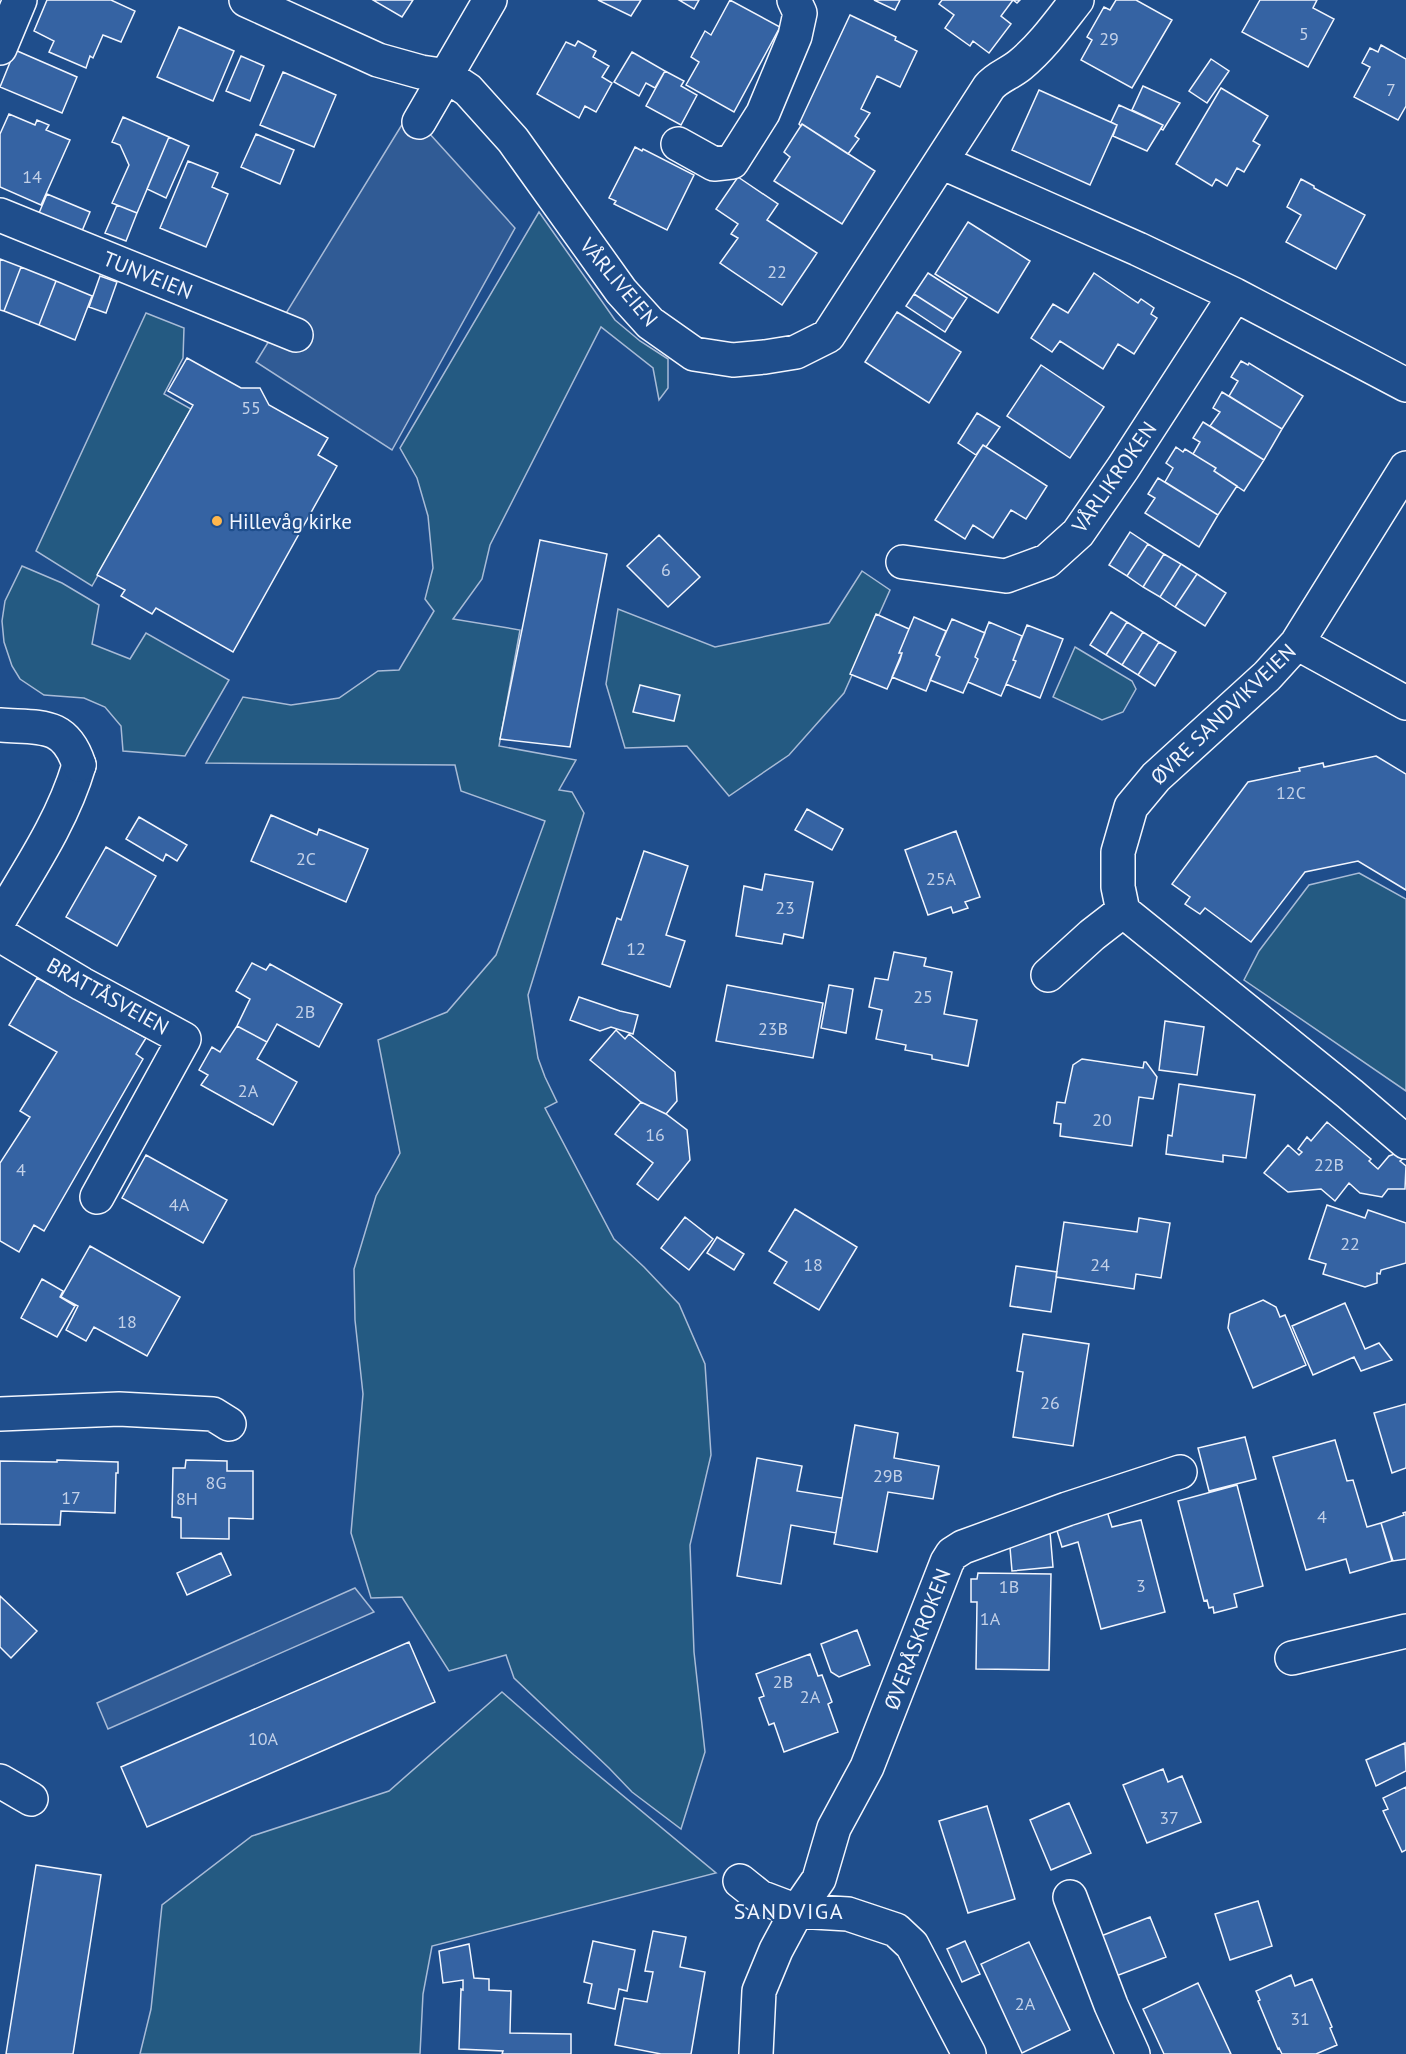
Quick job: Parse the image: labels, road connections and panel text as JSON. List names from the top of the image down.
{
  "streets": {
    "street": [
      "TUNVEIEN",
      "VÅRLIVEIEN",
      "VÅRLIKROKEN",
      "ØVRE SANDVIKVEIEN",
      "BRATTÅSVEIEN",
      "ØVERÅSKROKEN"
    ]
  },
  "districts": ["SANDVIGA"],
  "places": ["Hillevåg kirke"],
  "house_numbers": [
    "5",
    "29",
    "7",
    "14",
    "22",
    "55",
    "6",
    "12C",
    "2C",
    "25A",
    "23",
    "12",
    "25",
    "2B",
    "23B",
    "2A",
    "20",
    "16",
    "22B",
    "4",
    "4A",
    "22",
    "18",
    "24",
    "18",
    "26",
    "29B",
    "8G",
    "17",
    "8H",
    "4",
    "3",
    "1B",
    "1A",
    "2B",
    "2A",
    "10A",
    "37",
    "2A",
    "31"
  ]
}
